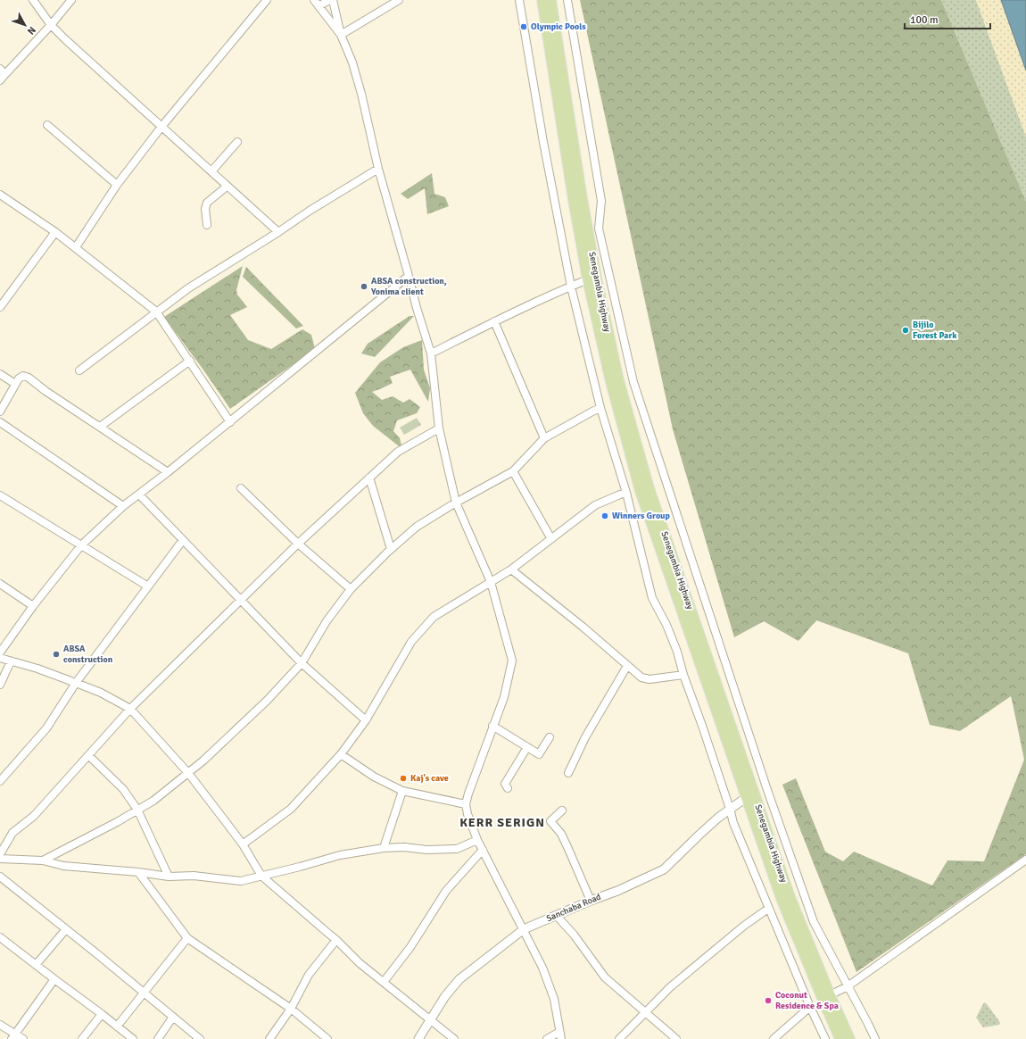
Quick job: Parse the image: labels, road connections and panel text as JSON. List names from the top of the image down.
{
  "streets": {
    "main road": ["Senegambia Highway"],
    "street": ["Sanchaba Road"]
  },
  "crossings": [
    ["Senegambia Highway", "Sanchaba Road"]
  ],
  "districts": ["KERR SERIGN"],
  "places": [
    "Olympic Pools",
    "ABSA construction, Yonima client",
    "Bijilo Forest Park",
    "Winners Group",
    "ABSA construction",
    "Kaj's cave",
    "Coconut Residence & Spa"
  ],
  "scale_bar": "100 m",
  "north": "bottom right"
}
